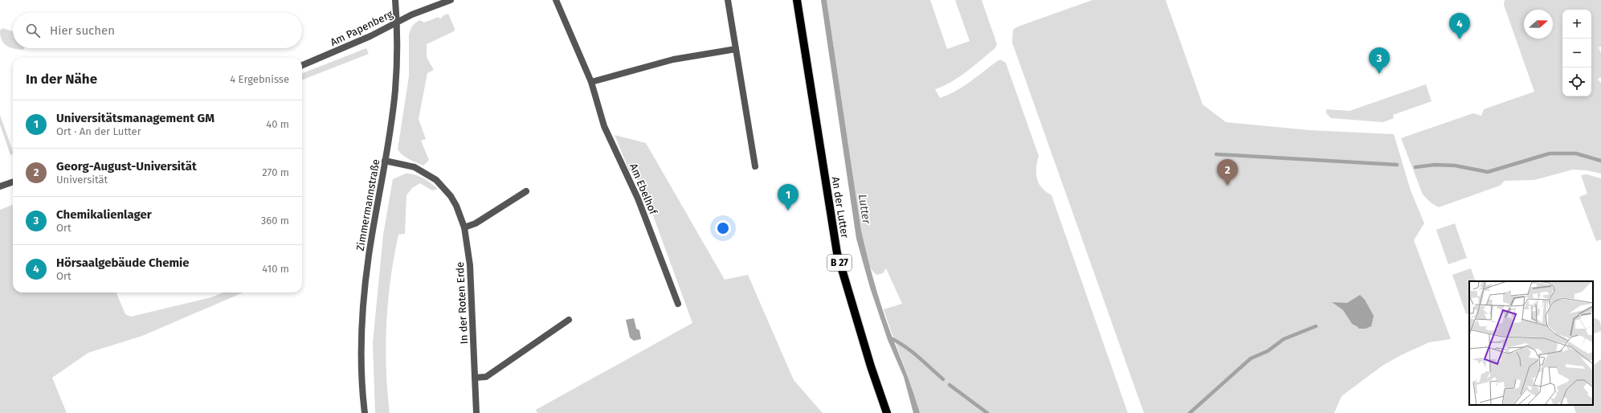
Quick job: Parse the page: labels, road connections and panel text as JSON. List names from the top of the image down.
{
  "streets": {
    "main road": ["An der Lutter", "B 27"],
    "street": [
      "Am Papenberg",
      "Am Ebelhof",
      "Zimmermannstraße",
      "In der Roten Erde"
    ]
  },
  "crossings": [
    ["Am Papenberg", "Zimmermannstraße"],
    ["Zimmermannstraße", "In der Roten Erde"]
  ],
  "water": ["Lutter"],
  "north": "right",
  "page": {
    "map_buttons": ["+", "−"],
    "pins": [
      "4",
      "3",
      "2",
      "1"
    ],
    "search": "Hier suchen",
    "heading": ["In der Nähe", "4 Ergebnisse"],
    "list": [
      {
        "mark": "1",
        "name": "Universitätsmanagement GM",
        "note": "Ort · An der Lutter",
        "value": "40 m"
      },
      {
        "mark": "2",
        "name": "Georg-August-Universität",
        "note": "Universität",
        "value": "270 m"
      },
      {
        "mark": "3",
        "name": "Chemikalienlager",
        "note": "Ort",
        "value": "360 m"
      },
      {
        "mark": "4",
        "name": "Hörsaalgebäude Chemie",
        "note": "Ort",
        "value": "410 m"
      }
    ]
  }
}
